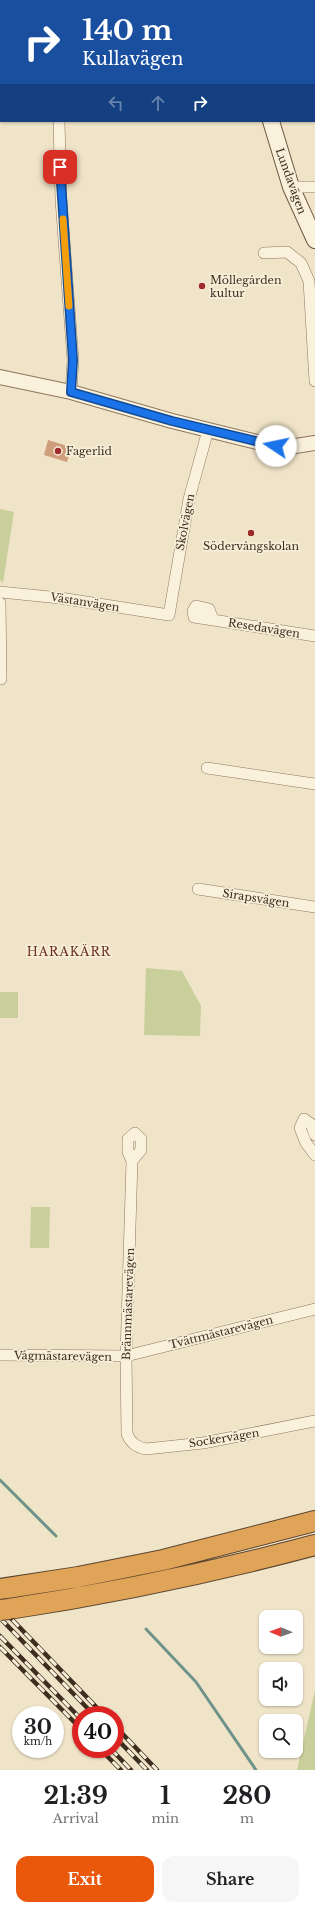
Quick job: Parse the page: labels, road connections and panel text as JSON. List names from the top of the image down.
{
  "streets": {
    "main road": ["Lundavägen"],
    "street": [
      "Skolvägen",
      "Västanvägen",
      "Resedavägen",
      "Sirapsvägen",
      "Brännmästarevägen",
      "Tvättmästarevägen",
      "Vågmästarevägen",
      "Sockervägen"
    ]
  },
  "crossings": [
    ["Skolvägen", "Västanvägen"],
    ["Brännmästarevägen", "Tvättmästarevägen"],
    ["Brännmästarevägen", "Vågmästarevägen"],
    ["Brännmästarevägen", "Sockervägen"],
    ["Tvättmästarevägen", "Vågmästarevägen"]
  ],
  "districts": ["HARAKÄRR"],
  "places": ["Möllegården kultur", "Fagerlid", "Södervångskolan"],
  "north": "left",
  "page": {
    "turn": ["140 m", "Kullavägen"],
    "speed": "30 km/h",
    "limit": "40",
    "eta": [
      "21:39",
      "Arrival",
      "1",
      "min",
      "280",
      "m"
    ],
    "buttons": ["Exit", "Share"]
  }
}
